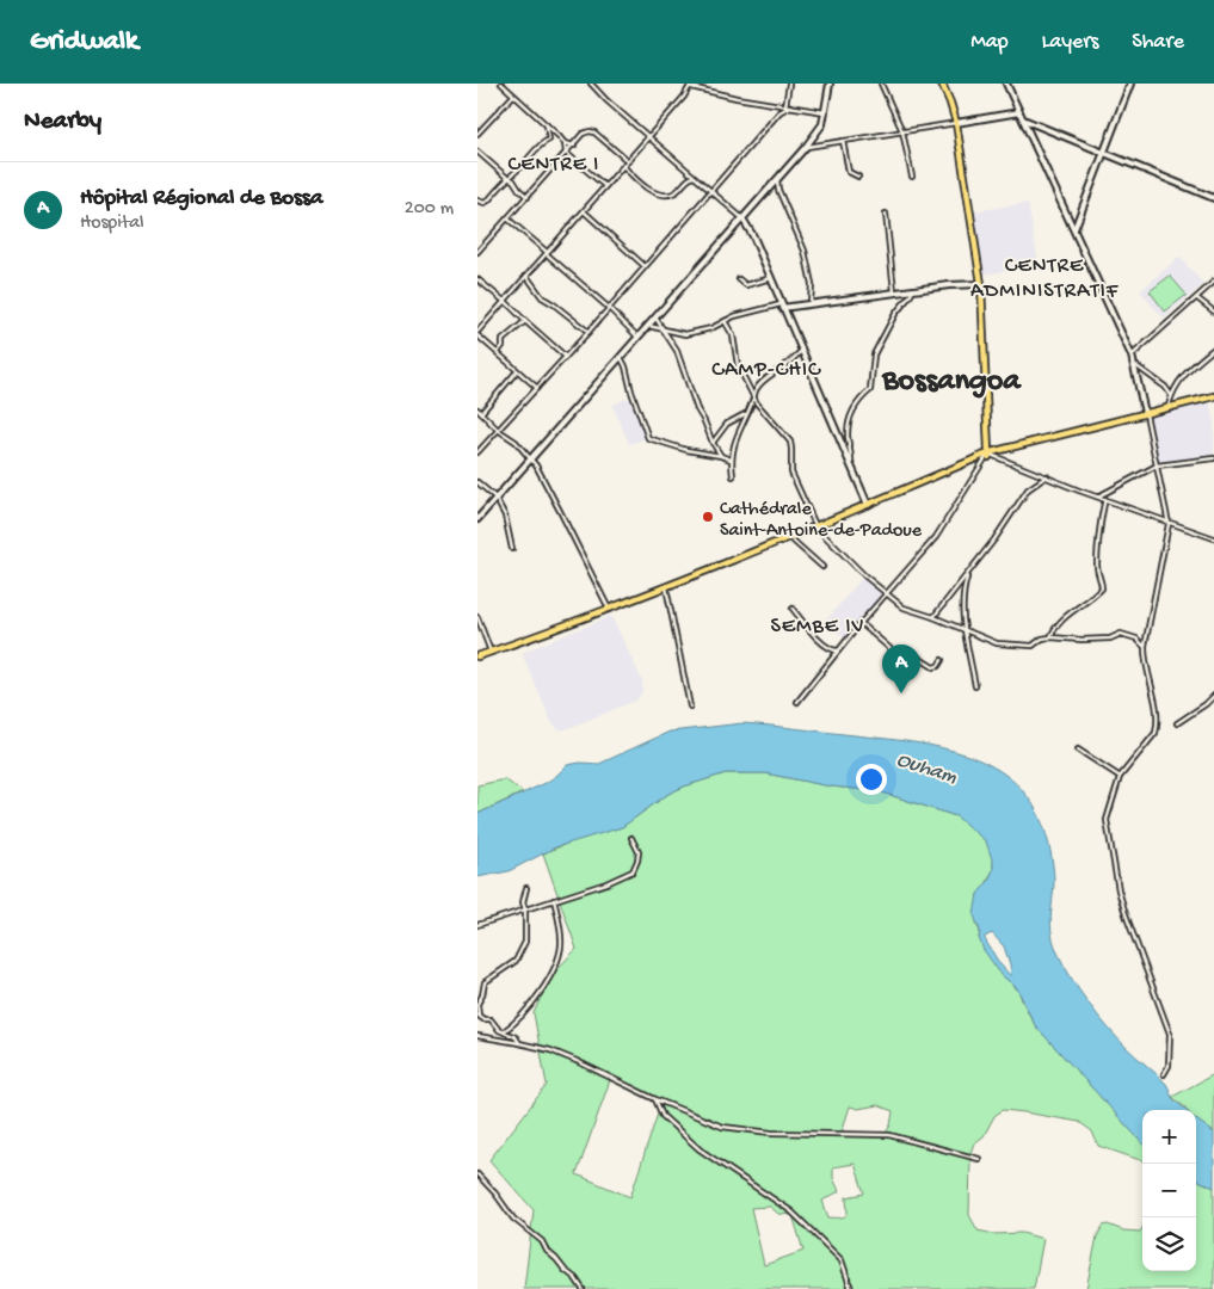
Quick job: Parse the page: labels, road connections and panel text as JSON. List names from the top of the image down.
{
  "districts": [
    "CENTRE I",
    "CENTRE ADMINISTRATIF",
    "CAMP-CHIC",
    "Bossangoa",
    "SEMBE IV"
  ],
  "water": ["Ouham"],
  "places": ["Cathédrale Saint-Antoine-de-Padoue"],
  "page": {
    "header": "Gridwalk",
    "nav": ["Map", "Layers", "Share"],
    "heading": "Nearby",
    "list": [
      {
        "mark": "A",
        "name": "Hôpital Régional de Bossa",
        "note": "Hospital",
        "value": "200 m"
      }
    ],
    "pins": "A",
    "map_buttons": ["+", "−"]
  }
}
